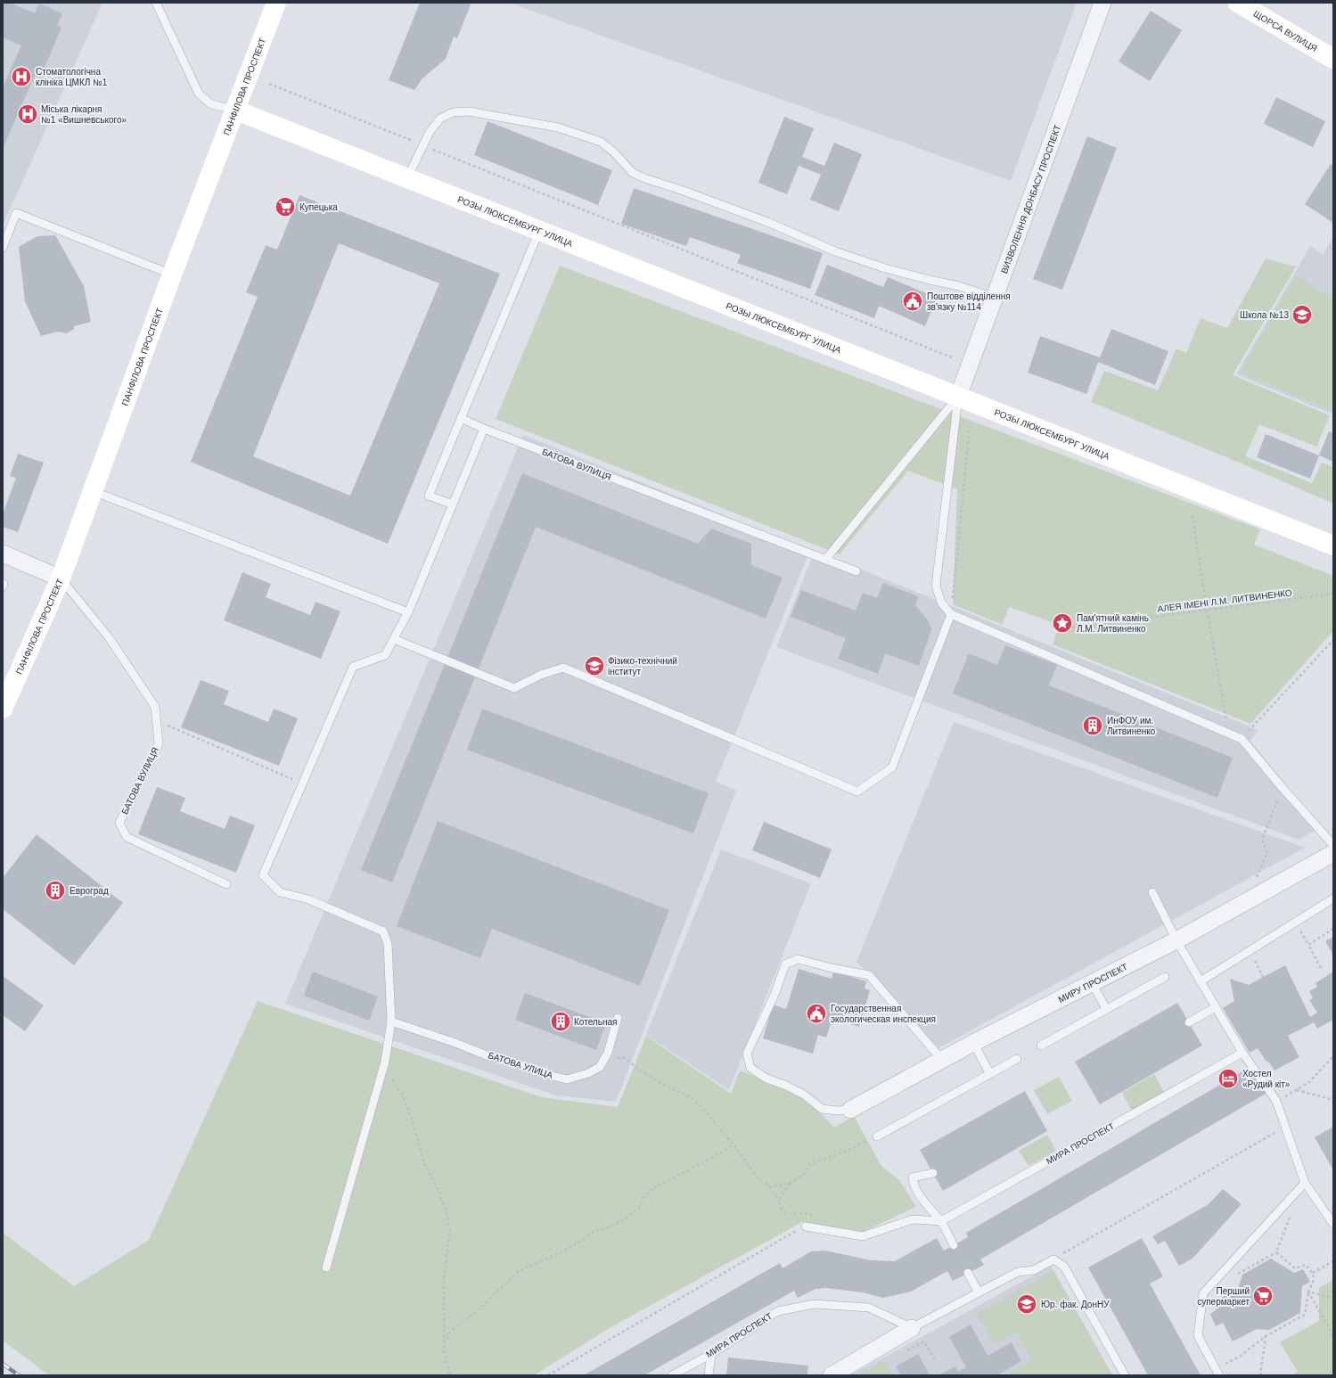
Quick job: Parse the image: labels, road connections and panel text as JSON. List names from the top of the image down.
{
  "streets": {
    "street": [
      "ЩОРСА ВУЛИЦЯ",
      "ПАНФІЛОВА ПРОСПЕКТ",
      "ВИЗВОЛЕННЯ ДОНБАСУ ПРОСПЕКТ",
      "РОЗЫ ЛЮКСЕМБУРГ УЛИЦА",
      "МИРУ ПРОСПЕКТ"
    ],
    "lane": ["БАТОВА ВУЛИЦЯ", "БАТОВА УЛИЦА", "МИРА ПРОСПЕКТ"],
    "path": ["АЛЕЯ ІМЕНІ Л.М. ЛИТВИНЕНКО"]
  },
  "crossings": [
    ["ПАНФІЛОВА ПРОСПЕКТ", "РОЗЫ ЛЮКСЕМБУРГ УЛИЦА"],
    ["ПАНФІЛОВА ПРОСПЕКТ", "БАТОВА ВУЛИЦЯ"],
    ["ВИЗВОЛЕННЯ ДОНБАСУ ПРОСПЕКТ", "РОЗЫ ЛЮКСЕМБУРГ УЛИЦА"]
  ],
  "places": {
    "hospital": ["Стоматологічна клініка ЦМКЛ №1", "Міська лікарня №1 «Вишневського»"],
    "supermarket": ["Купецька", "Перший супермаркет"],
    "public building": ["Поштове відділення зв'язку №114", "Государственная экологическая инспекция"],
    "school or university": ["Школа №13", "Фізико-технічний інститут", "Юр. фак. ДонНУ"],
    "place": ["Пам'ятний камінь Л.М. Литвиненко"],
    "building": ["ИнФОУ им. Литвиненко", "Евроград", "Котельная"],
    "hotel": ["Хостел «Рудий кіт»"]
  }
}
